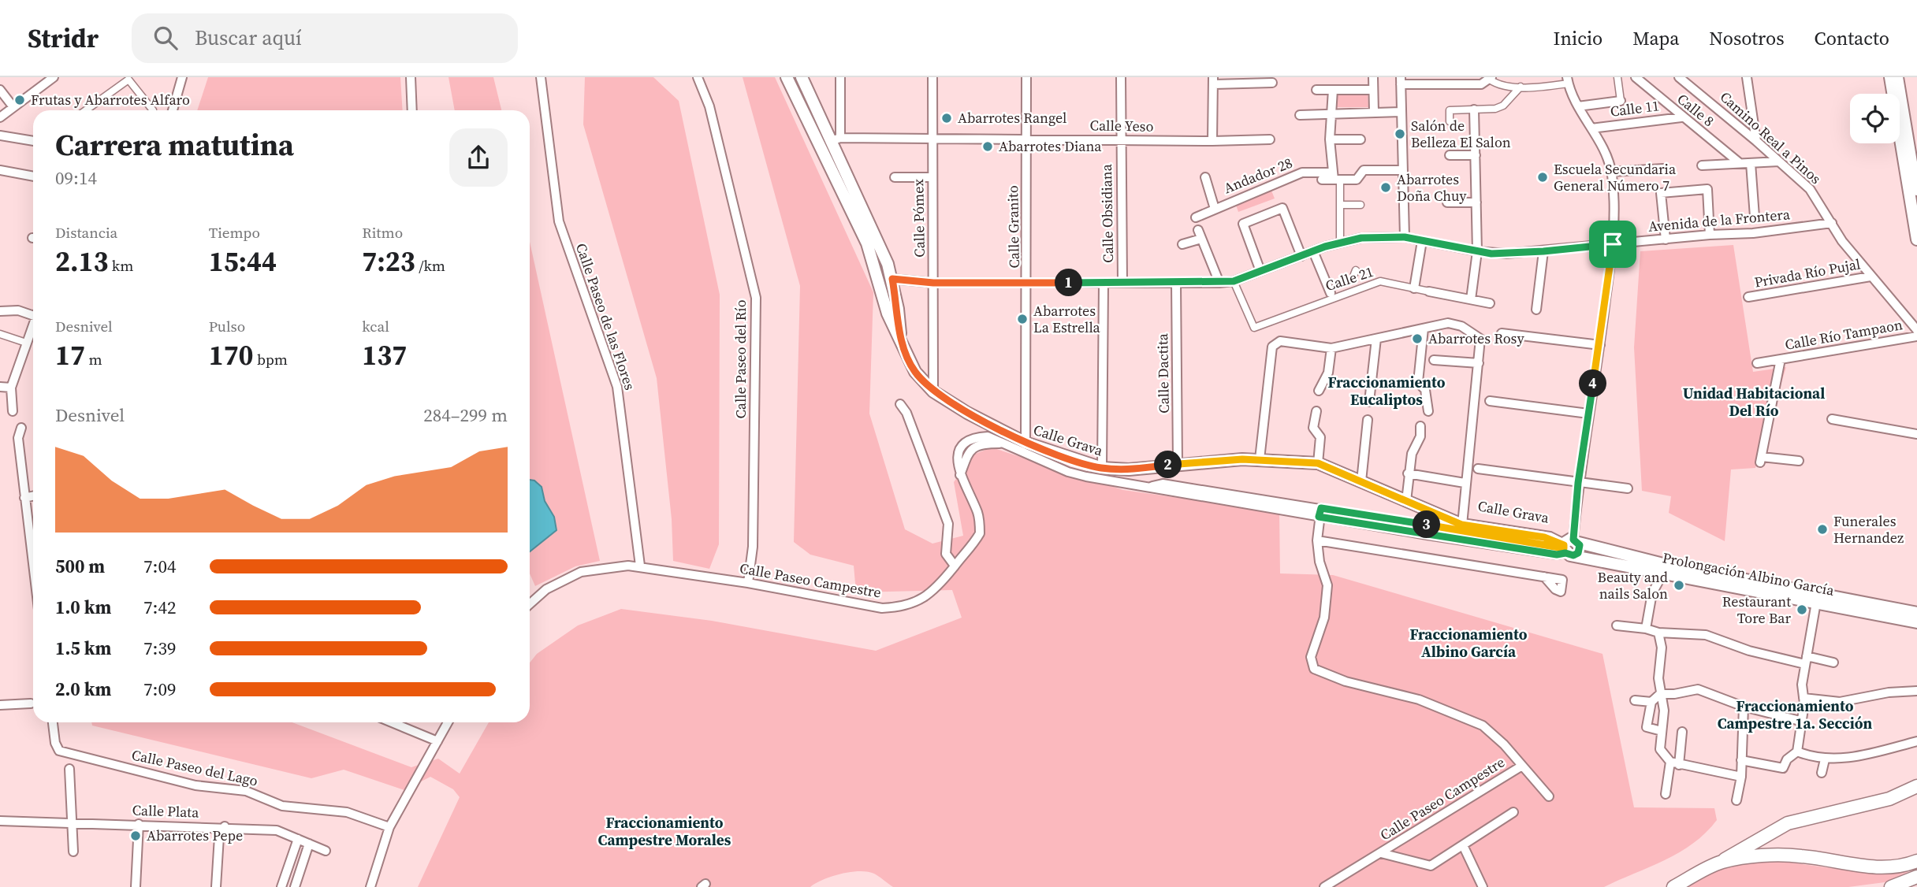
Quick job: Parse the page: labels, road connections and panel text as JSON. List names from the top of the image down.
{
  "streets": {
    "main road": ["Calle Grava", "Prolongación Albino García"],
    "street": [
      "Calle 11",
      "Calle 8",
      "Calle Yeso",
      "Camino Real a Pinos",
      "Andador 28",
      "Calle Obsidiana",
      "Calle Pómex",
      "Avenida de la Frontera",
      "Calle Granito",
      "Privada Río Pujal",
      "Calle 21",
      "Calle Paseo de las Flores",
      "Calle Río Tampaon",
      "Calle Paseo del Río",
      "Calle Dactita",
      "Calle Paseo Campestre",
      "Calle Paseo del Lago",
      "Calle Plata"
    ]
  },
  "crossings": [
    ["Calle 11", "Calle 8"],
    ["Calle Yeso", "Calle Obsidiana"],
    ["Calle Yeso", "Calle Pómex"],
    ["Calle Yeso", "Calle Granito"],
    ["Calle Yeso", "Calle Grava"],
    ["Camino Real a Pinos", "Avenida de la Frontera"],
    ["Camino Real a Pinos", "Privada Río Pujal"],
    ["Calle Obsidiana", "Avenida de la Frontera"],
    ["Calle Obsidiana", "Calle Grava"],
    ["Calle Pómex", "Avenida de la Frontera"],
    ["Calle Pómex", "Calle Grava"],
    ["Avenida de la Frontera", "Calle Granito"],
    ["Avenida de la Frontera", "Calle 21"],
    ["Avenida de la Frontera", "Calle Dactita"],
    ["Avenida de la Frontera", "Calle Grava"],
    ["Calle Granito", "Calle Grava"],
    ["Calle Paseo de las Flores", "Calle Paseo Campestre"],
    ["Calle Paseo del Río", "Calle Paseo Campestre"],
    ["Calle Dactita", "Calle Grava"],
    ["Calle Grava", "Prolongación Albino García"],
    ["Calle Grava", "Calle Paseo Campestre"],
    ["Prolongación Albino García", "Calle Paseo Campestre"]
  ],
  "districts": [
    "Fraccionamiento Eucaliptos",
    "Unidad Habitacional Del Río",
    "Fraccionamiento Albino García",
    "Fraccionamiento Campestre 1a. Sección",
    "Fraccionamiento Campestre Morales"
  ],
  "places": [
    "Frutas y Abarrotes Alfaro",
    "Abarrotes Rangel",
    "Salón de Belleza El Salon",
    "Abarrotes Diana",
    "Escuela Secundaria General Número 7",
    "Abarrotes Doña Chuy",
    "Abarrotes La Estrella",
    "Abarrotes Rosy",
    "Funerales Hernandez",
    "Beauty and nails Salon",
    "Restaurant Tore Bar",
    "Abarrotes Pepe"
  ],
  "page": {
    "header": "Stridr",
    "search": "Buscar aquí",
    "nav": [
      "Inicio",
      "Mapa",
      "Nosotros",
      "Contacto"
    ],
    "heading": ["Carrera matutina", "09:14"],
    "stats": [
      ["Distancia", "2.13 km"],
      ["Tiempo", "15:44"],
      ["Ritmo", "7:23 /km"],
      ["Desnivel", "17 m"],
      ["Pulso", "170 bpm"],
      ["kcal", "137"]
    ],
    "pins": [
      "1",
      "4",
      "2",
      "3"
    ],
    "chart": ["Desnivel", "284–299 m"],
    "list": [
      {
        "name": "500 m",
        "note": "7:04"
      },
      {
        "name": "1.0 km",
        "note": "7:42"
      },
      {
        "name": "1.5 km",
        "note": "7:39"
      },
      {
        "name": "2.0 km",
        "note": "7:09"
      }
    ]
  }
}
